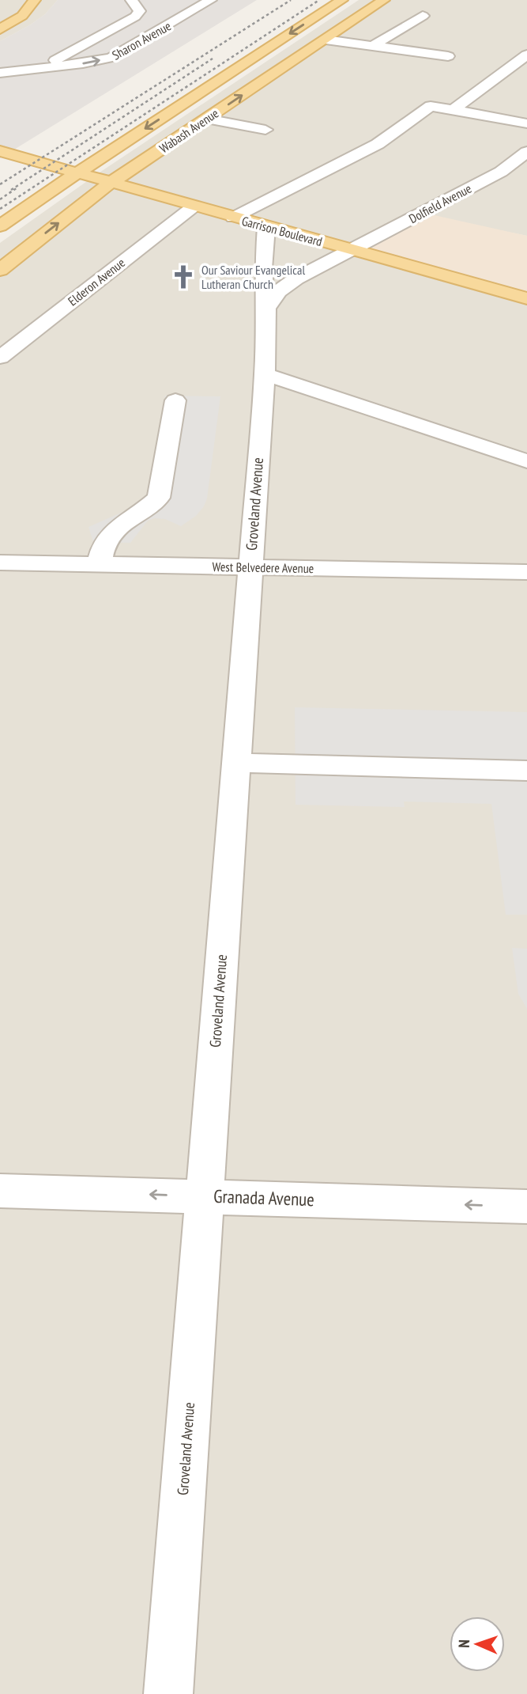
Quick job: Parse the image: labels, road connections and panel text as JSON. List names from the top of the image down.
{
  "streets": {
    "main road": ["Wabash Avenue", "Garrison Boulevard"],
    "street": [
      "Sharon Avenue",
      "Dolfield Avenue",
      "Elderon Avenue",
      "Groveland Avenue",
      "West Belvedere Avenue",
      "Granada Avenue"
    ]
  },
  "crossings": [
    ["Wabash Avenue", "Garrison Boulevard"],
    ["Dolfield Avenue", "Garrison Boulevard"],
    ["Garrison Boulevard", "Elderon Avenue"],
    ["Garrison Boulevard", "Groveland Avenue"],
    ["Groveland Avenue", "West Belvedere Avenue"],
    ["Groveland Avenue", "Granada Avenue"]
  ],
  "one_way": ["Granada Avenue"],
  "places": {
    "church": ["Our Saviour Evangelical Lutheran Church"]
  },
  "north": "left"
}
